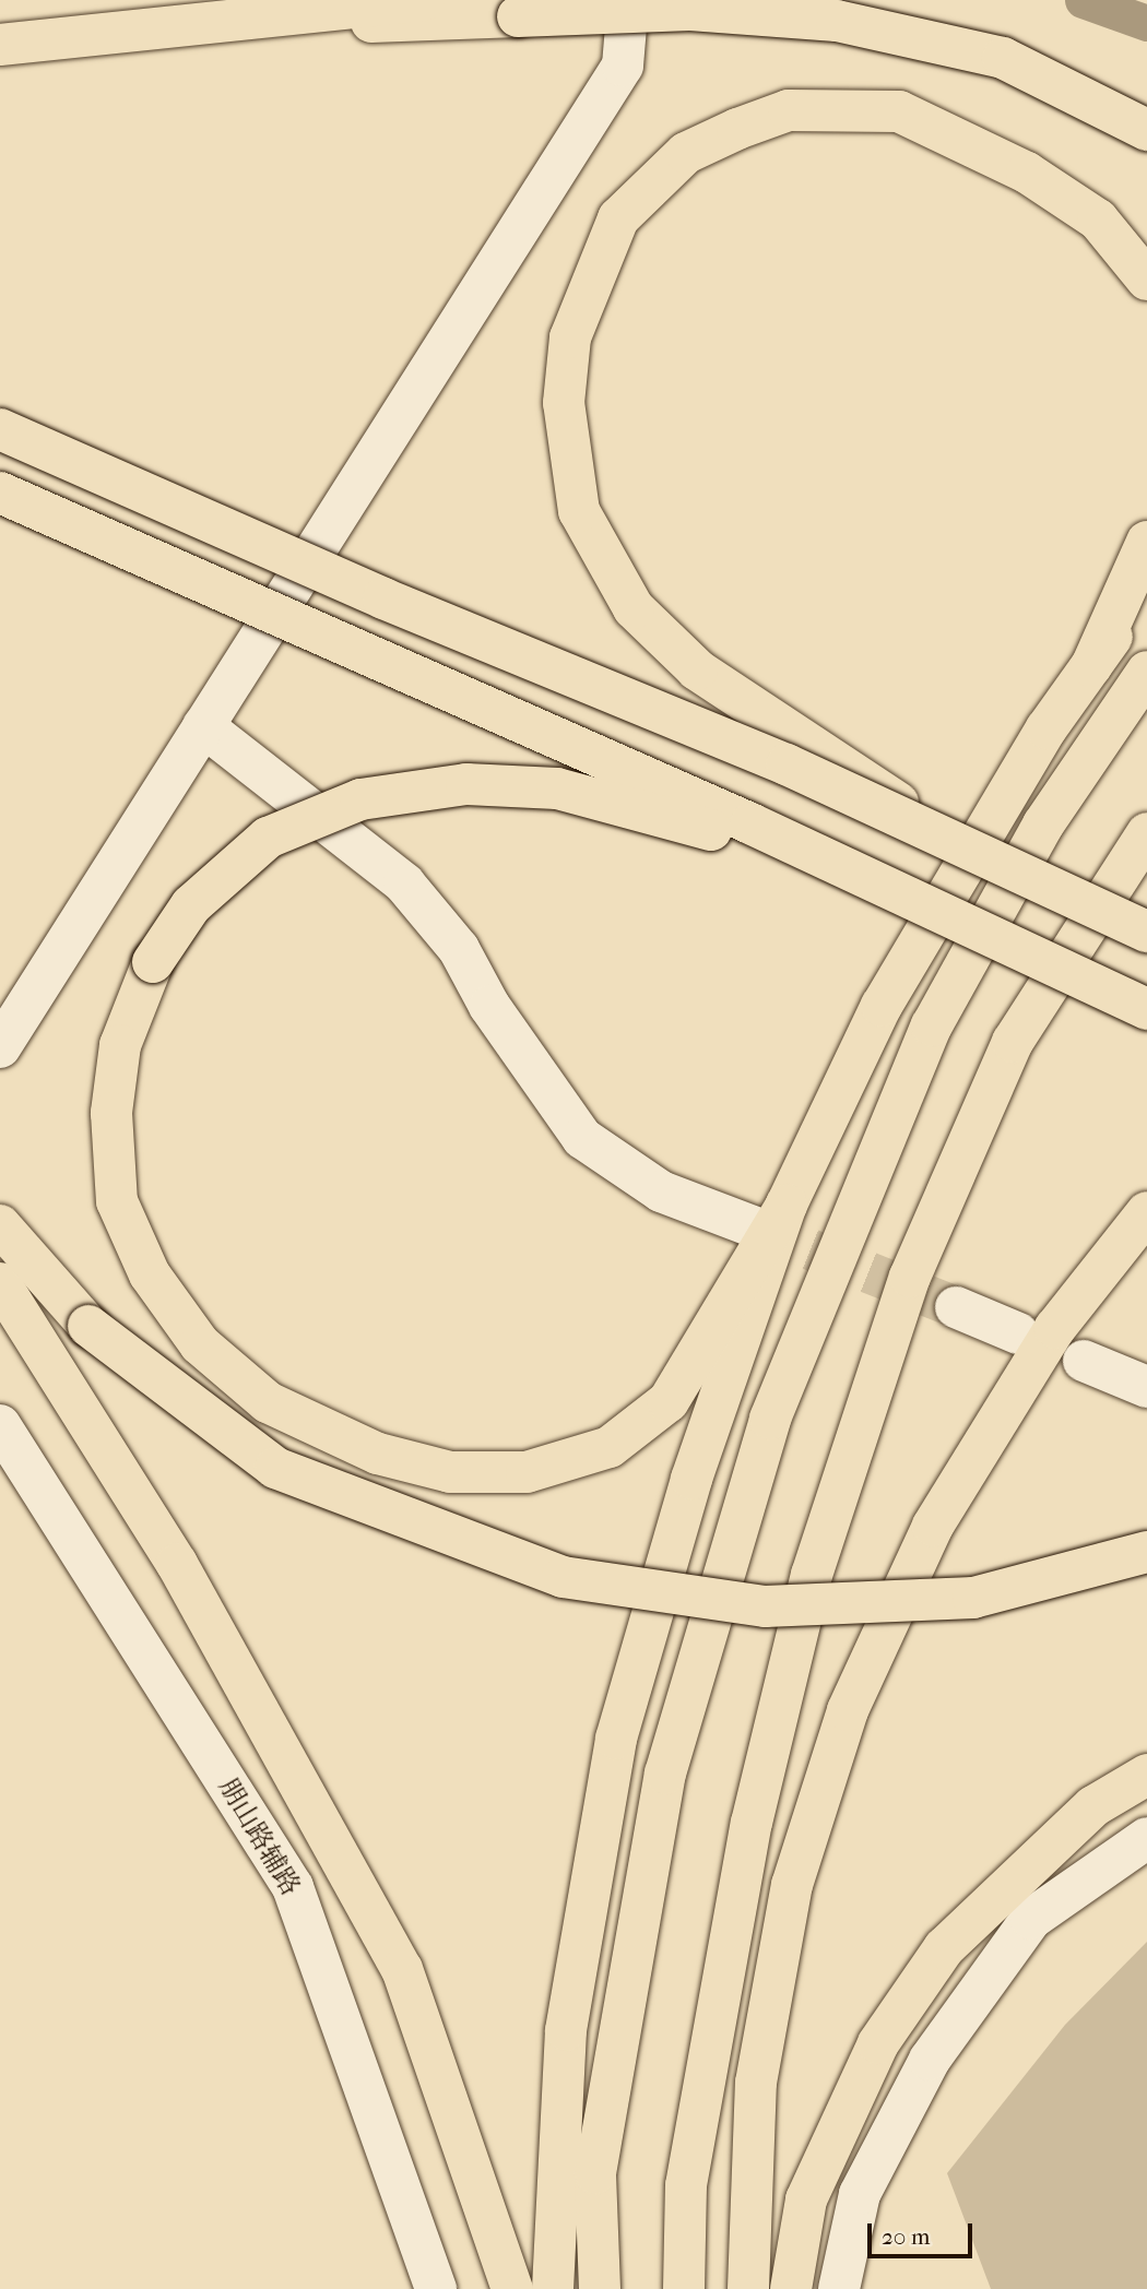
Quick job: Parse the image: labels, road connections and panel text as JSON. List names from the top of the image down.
{
  "streets": {
    "street": ["朋山路辅路"]
  },
  "scale_bar": "20 m"
}
